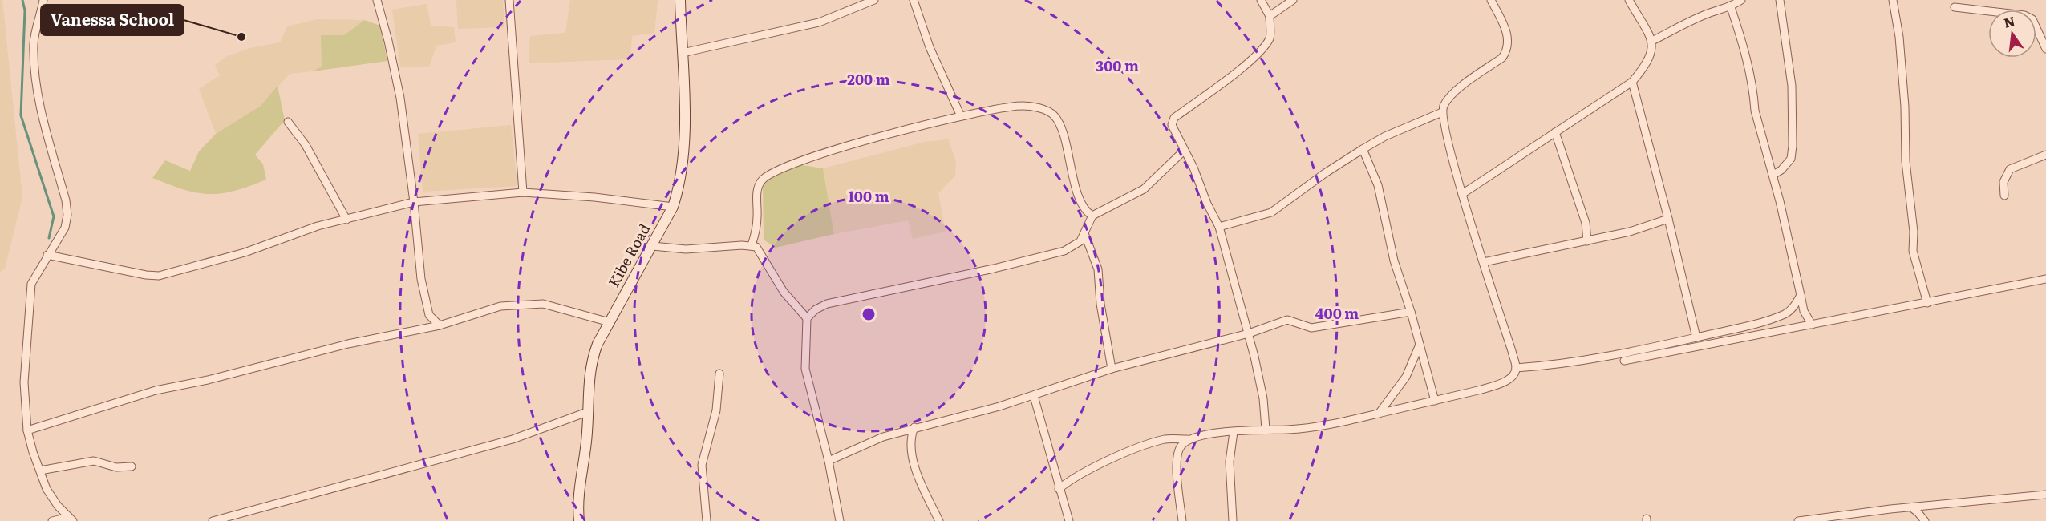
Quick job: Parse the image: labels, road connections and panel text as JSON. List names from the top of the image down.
{
  "streets": {
    "street": ["Kibe Road"]
  },
  "places": ["Vanessa School"],
  "north": "top",
  "rings": [
    "300 m",
    "200 m",
    "100 m",
    "400 m"
  ]
}
